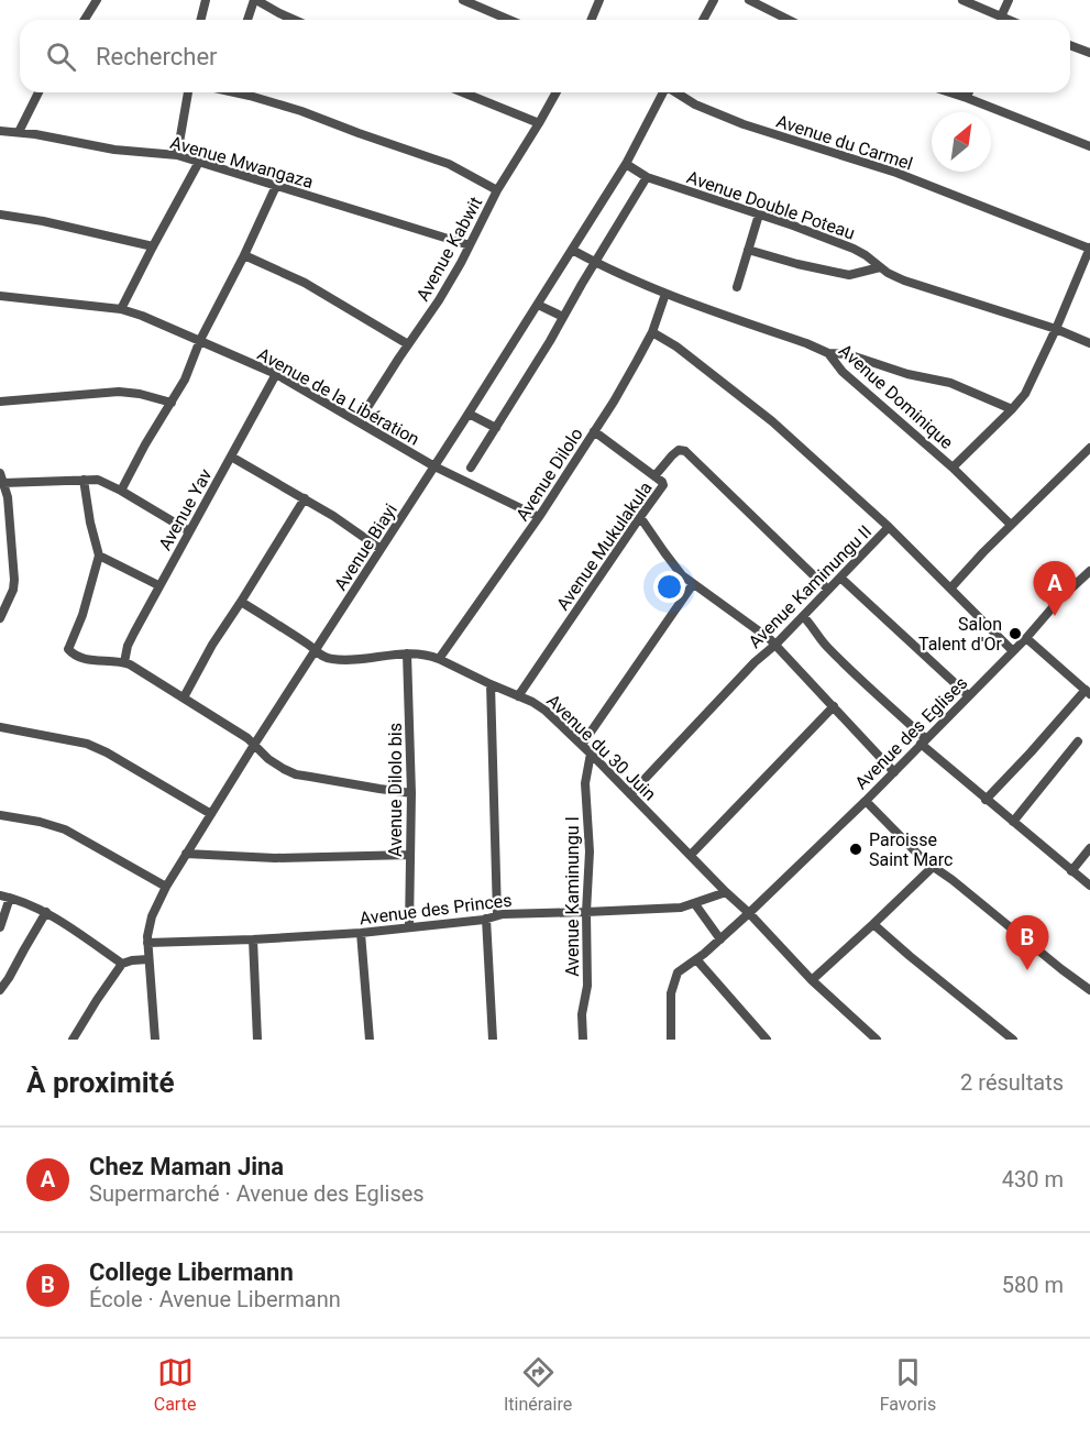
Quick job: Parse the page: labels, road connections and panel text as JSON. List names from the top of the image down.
{
  "streets": {
    "street": [
      "Avenue du Carmel",
      "Avenue Mwangaza",
      "Avenue Double Poteau",
      "Avenue Kabwit",
      "Avenue de la Libération",
      "Avenue Dominique",
      "Avenue Dilolo",
      "Avenue Yav",
      "Avenue Mukulakula",
      "Avenue Biayi",
      "Avenue Kaminungu II",
      "Avenue des Eglises",
      "Avenue du 30 Juin",
      "Avenue Dilolo bis",
      "Avenue Kaminungu I",
      "Avenue des Princes"
    ]
  },
  "crossings": [
    ["Avenue Mwangaza", "Avenue Kabwit"],
    ["Avenue Double Poteau", "Avenue Biayi"],
    ["Avenue Kabwit", "Avenue de la Libération"],
    ["Avenue de la Libération", "Avenue Dilolo"],
    ["Avenue de la Libération", "Avenue Yav"],
    ["Avenue de la Libération", "Avenue Biayi"],
    ["Avenue Dominique", "Avenue Dilolo"],
    ["Avenue Dominique", "Avenue Biayi"],
    ["Avenue Dilolo", "Avenue Mukulakula"],
    ["Avenue Dilolo", "Avenue du 30 Juin"],
    ["Avenue Mukulakula", "Avenue du 30 Juin"],
    ["Avenue Biayi", "Avenue du 30 Juin"],
    ["Avenue Biayi", "Avenue des Princes"],
    ["Avenue Kaminungu II", "Avenue des Eglises"],
    ["Avenue Kaminungu II", "Avenue du 30 Juin"],
    ["Avenue des Eglises", "Avenue du 30 Juin"],
    ["Avenue du 30 Juin", "Avenue Dilolo bis"],
    ["Avenue du 30 Juin", "Avenue Kaminungu I"],
    ["Avenue du 30 Juin", "Avenue des Princes"],
    ["Avenue Dilolo bis", "Avenue des Princes"],
    ["Avenue Kaminungu I", "Avenue des Princes"]
  ],
  "places": ["Salon Talent d'Or", "Paroisse Saint Marc"],
  "north": "top right",
  "page": {
    "search": "Rechercher",
    "pins": ["A", "B"],
    "heading": ["À proximité", "2 résultats"],
    "list": [
      {
        "mark": "A",
        "name": "Chez Maman Jina",
        "note": "Supermarché · Avenue des Eglises",
        "value": "430 m"
      },
      {
        "mark": "B",
        "name": "College Libermann",
        "note": "École · Avenue Libermann",
        "value": "580 m"
      }
    ],
    "nav": ["Carte", "Itinéraire", "Favoris"]
  }
}
